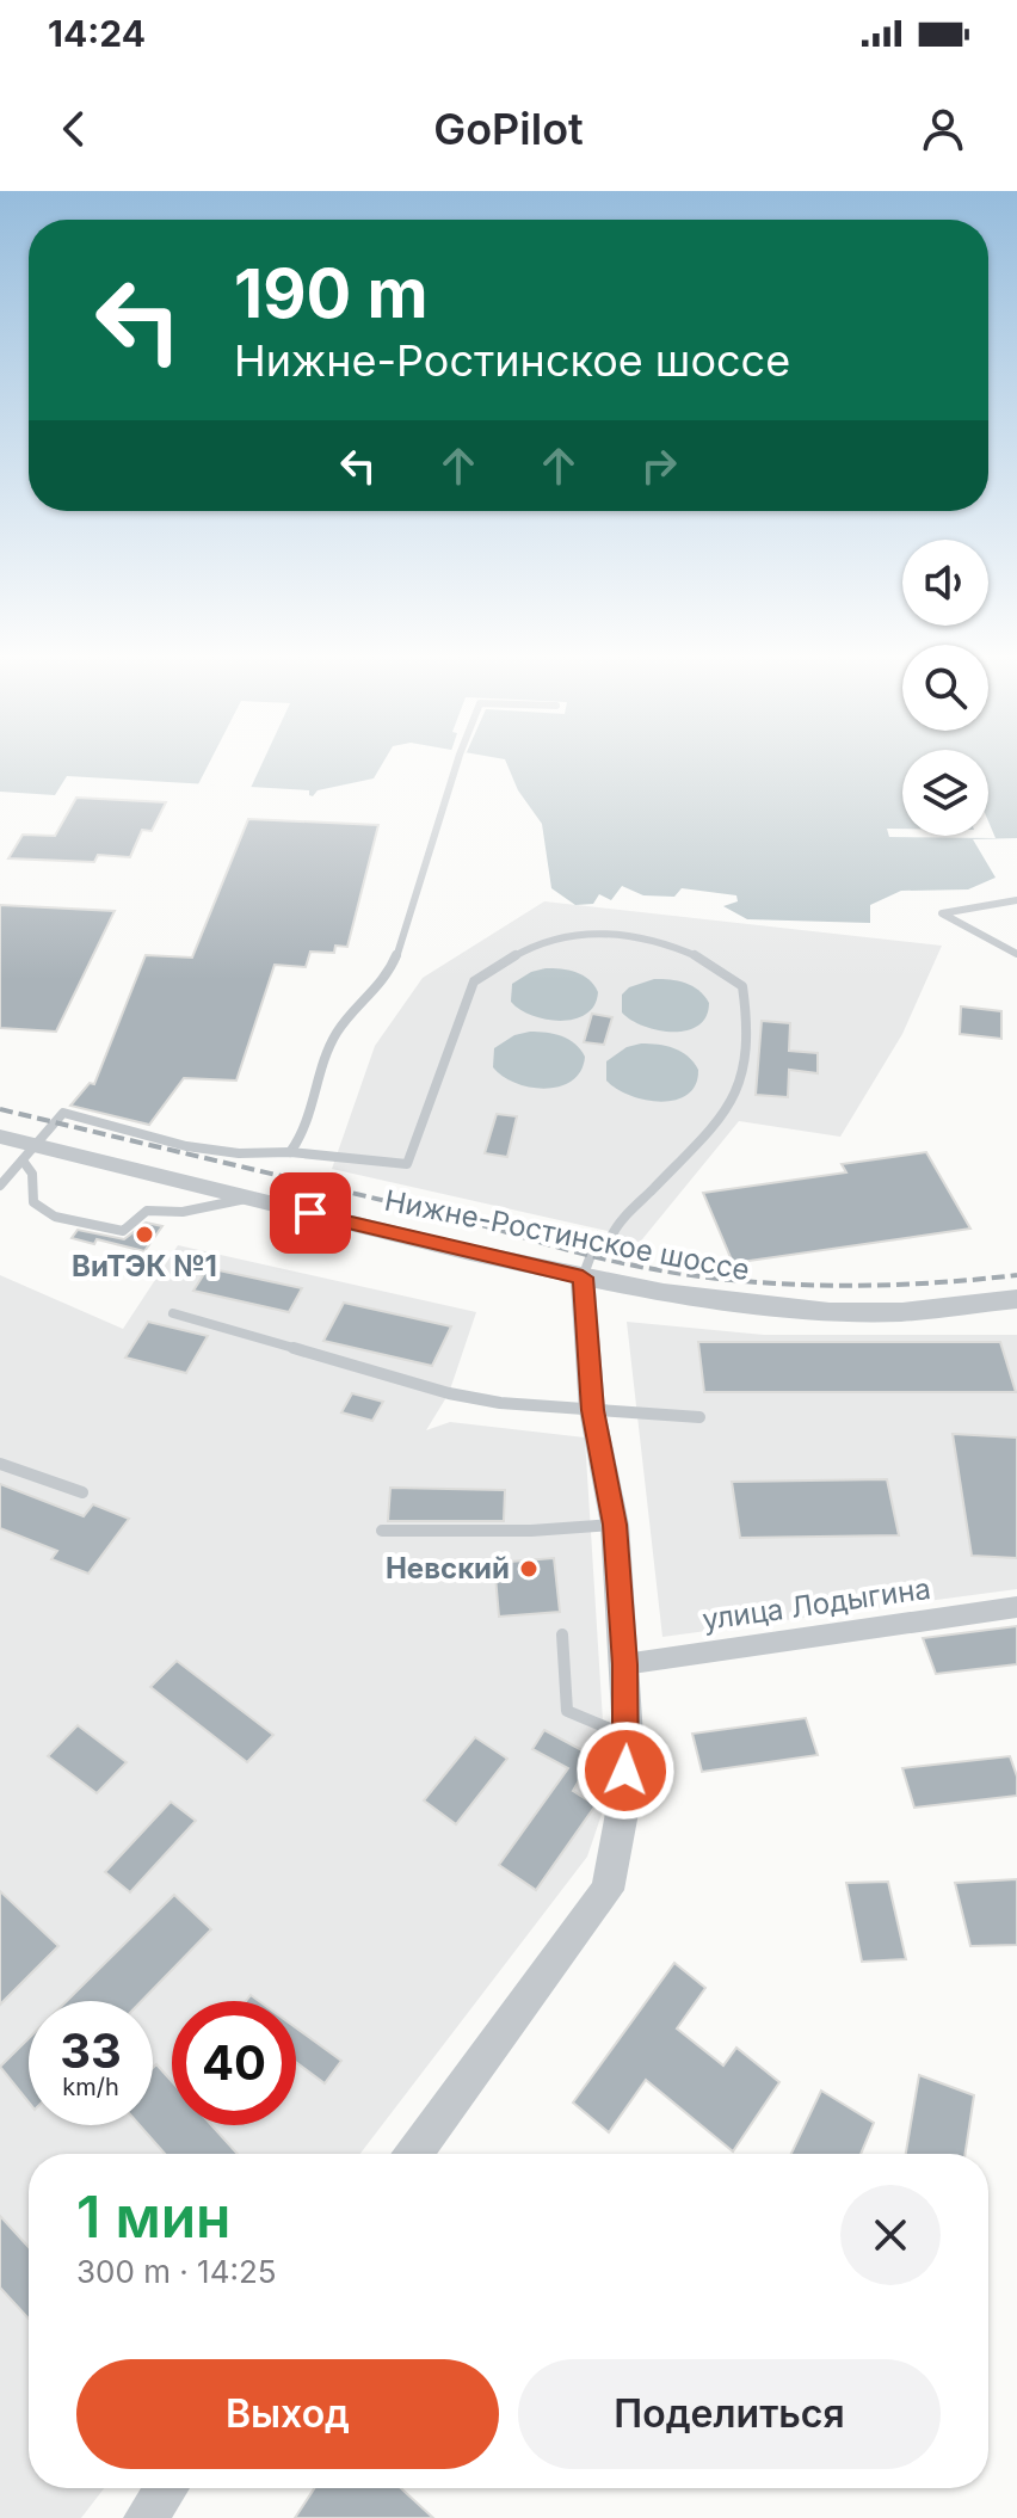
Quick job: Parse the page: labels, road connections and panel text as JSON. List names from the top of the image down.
{
  "streets": {
    "street": ["Нижне-Ростинское шоссе", "улица Лодыгина"]
  },
  "places": ["ВиТЭК №1", "Невский"],
  "page": {
    "status": "14:24",
    "header": "GoPilot",
    "turn": ["190 m", "Нижне-Ростинское шоссе"],
    "speed": "33 km/h",
    "limit": "40",
    "heading": ["1 мин", "300 m · 14:25"],
    "buttons": ["Выход", "Поделиться"]
  }
}
